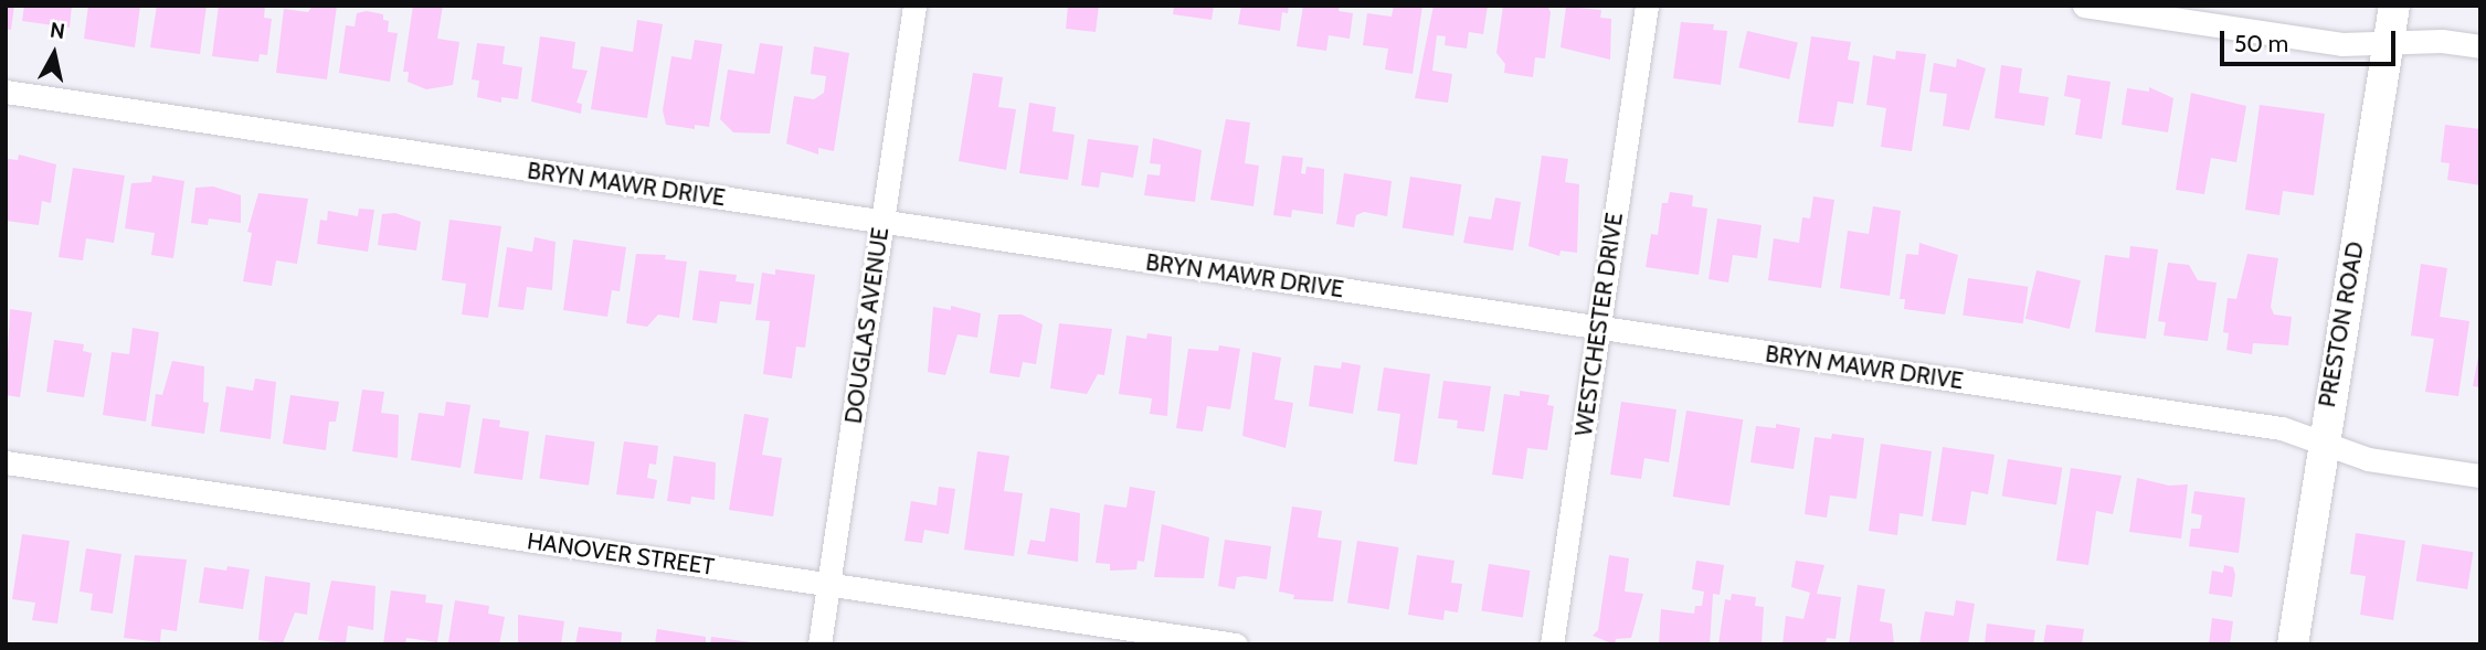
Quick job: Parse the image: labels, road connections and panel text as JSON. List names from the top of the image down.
{
  "streets": {
    "main road": ["PRESTON ROAD"],
    "street": [
      "BRYN MAWR DRIVE",
      "WESTCHESTER DRIVE",
      "DOUGLAS AVENUE",
      "HANOVER STREET"
    ]
  },
  "crossings": [
    ["BRYN MAWR DRIVE", "WESTCHESTER DRIVE"],
    ["BRYN MAWR DRIVE", "PRESTON ROAD"],
    ["BRYN MAWR DRIVE", "DOUGLAS AVENUE"],
    ["DOUGLAS AVENUE", "HANOVER STREET"]
  ],
  "scale_bar": "50 m",
  "north": "top"
}
